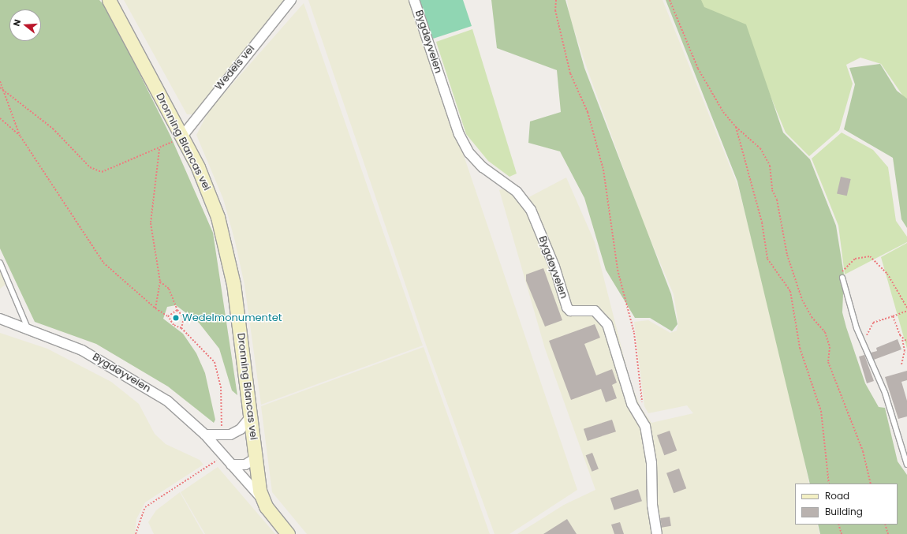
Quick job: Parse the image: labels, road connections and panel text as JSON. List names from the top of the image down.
{
  "streets": {
    "street": ["Bygdøyveien", "Wedels vei", "Dronning Blancas vei"]
  },
  "crossings": [
    ["Bygdøyveien", "Dronning Blancas vei"],
    ["Wedels vei", "Dronning Blancas vei"]
  ],
  "places": ["Wedelmonumentet"],
  "legend": ["Road", "Building"],
  "north": "left"
}
